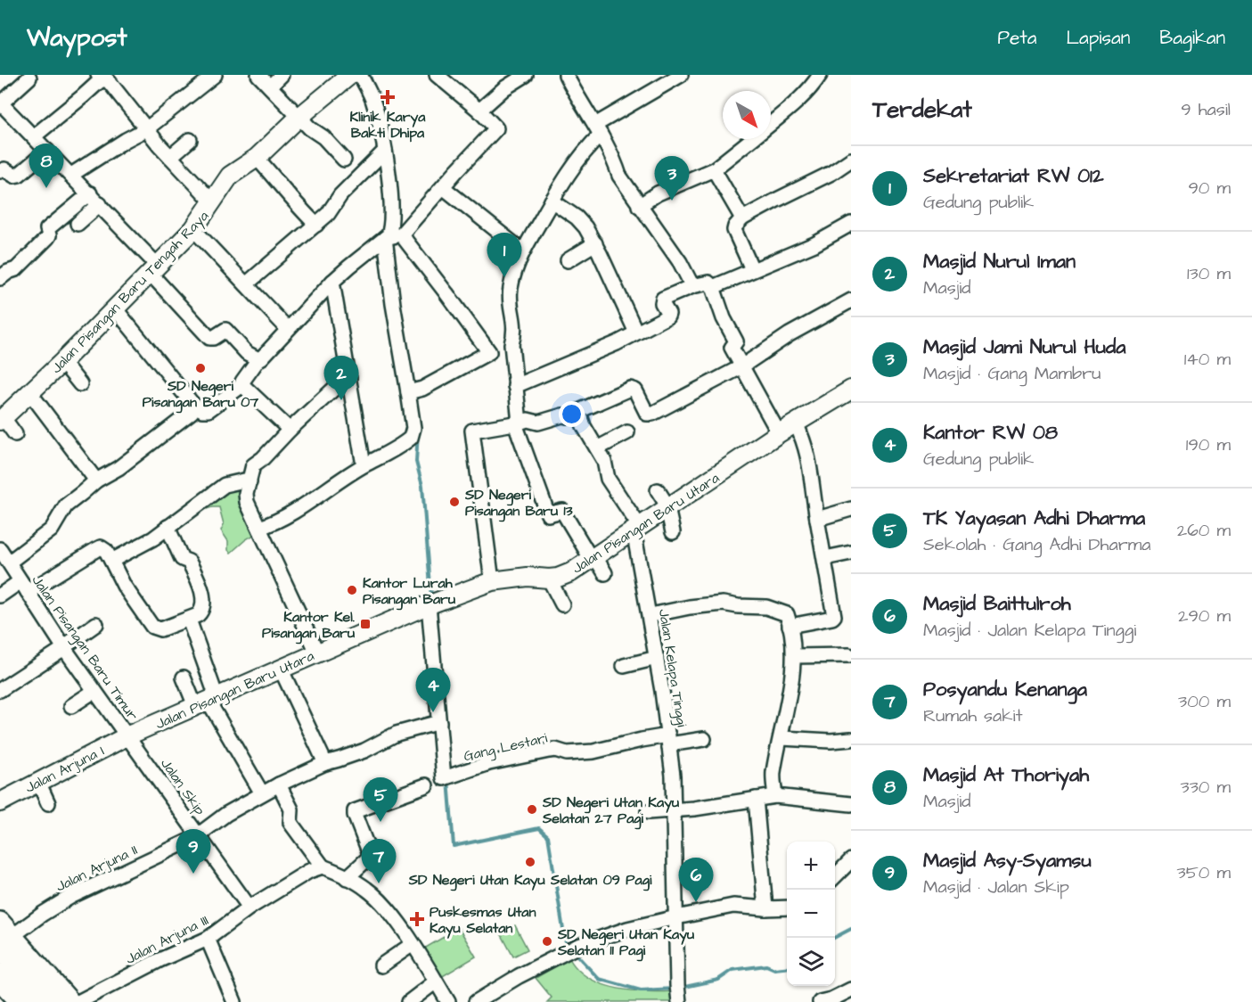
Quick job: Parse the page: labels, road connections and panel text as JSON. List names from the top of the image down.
{
  "streets": {
    "street": [
      "Jalan Pisangan Baru Tengah Raya",
      "Jalan Pisangan Baru Utara",
      "Jalan Pisangan Baru Timur",
      "Jalan Kelapa Tinggi",
      "Gang Lestari",
      "Jalan Arjuna I",
      "Jalan Skip",
      "Jalan Arjuna II",
      "Jalan Arjuna III"
    ]
  },
  "crossings": [
    ["Jalan Pisangan Baru Utara", "Jalan Pisangan Baru Timur"],
    ["Jalan Pisangan Baru Utara", "Jalan Kelapa Tinggi"],
    ["Jalan Pisangan Baru Utara", "Jalan Arjuna I"],
    ["Jalan Pisangan Baru Utara", "Jalan Skip"],
    ["Jalan Pisangan Baru Timur", "Jalan Arjuna I"],
    ["Jalan Pisangan Baru Timur", "Jalan Skip"],
    ["Jalan Kelapa Tinggi", "Gang Lestari"],
    ["Gang Lestari", "Jalan Arjuna II"],
    ["Jalan Arjuna I", "Jalan Skip"],
    ["Jalan Skip", "Jalan Arjuna II"],
    ["Jalan Skip", "Jalan Arjuna III"]
  ],
  "places": {
    "health": ["Klinik Karya Bakti Dhipa", "Puskesmas Utan Kayu Selatan"],
    "other": [
      "SD Negeri Pisangan Baru 07",
      "SD Negeri Pisangan Baru 13",
      "Kantor Lurah Pisangan Baru",
      "SD Negeri Utan Kayu Selatan 27 Pagi",
      "SD Negeri Utan Kayu Selatan 09 Pagi",
      "SD Negeri Utan Kayu Selatan 11 Pagi"
    ],
    "transit": ["Kantor Kel. Pisangan Baru"]
  },
  "north": "bottom right",
  "page": {
    "header": "Waypost",
    "nav": ["Peta", "Lapisan", "Bagikan"],
    "heading": ["Terdekat", "9 hasil"],
    "pins": [
      "8",
      "3",
      "1",
      "2",
      "4",
      "5",
      "9",
      "7",
      "6"
    ],
    "list": [
      {
        "mark": "1",
        "name": "Sekretariat RW 012",
        "note": "Gedung publik",
        "value": "90 m"
      },
      {
        "mark": "2",
        "name": "Masjid Nurul Iman",
        "note": "Masjid",
        "value": "130 m"
      },
      {
        "mark": "3",
        "name": "Masjid Jami Nurul Huda",
        "note": "Masjid · Gang Mambru",
        "value": "140 m"
      },
      {
        "mark": "4",
        "name": "Kantor RW 08",
        "note": "Gedung publik",
        "value": "190 m"
      },
      {
        "mark": "5",
        "name": "TK Yayasan Adhi Dharma",
        "note": "Sekolah · Gang Adhi Dharma",
        "value": "260 m"
      },
      {
        "mark": "6",
        "name": "Masjid Baittulroh",
        "note": "Masjid · Jalan Kelapa Tinggi",
        "value": "290 m"
      },
      {
        "mark": "7",
        "name": "Posyandu Kenanga",
        "note": "Rumah sakit",
        "value": "300 m"
      },
      {
        "mark": "8",
        "name": "Masjid At Thoriyah",
        "note": "Masjid",
        "value": "330 m"
      },
      {
        "mark": "9",
        "name": "Masjid Asy-Syamsu",
        "note": "Masjid · Jalan Skip",
        "value": "350 m"
      }
    ],
    "map_buttons": ["+", "−"]
  }
}
